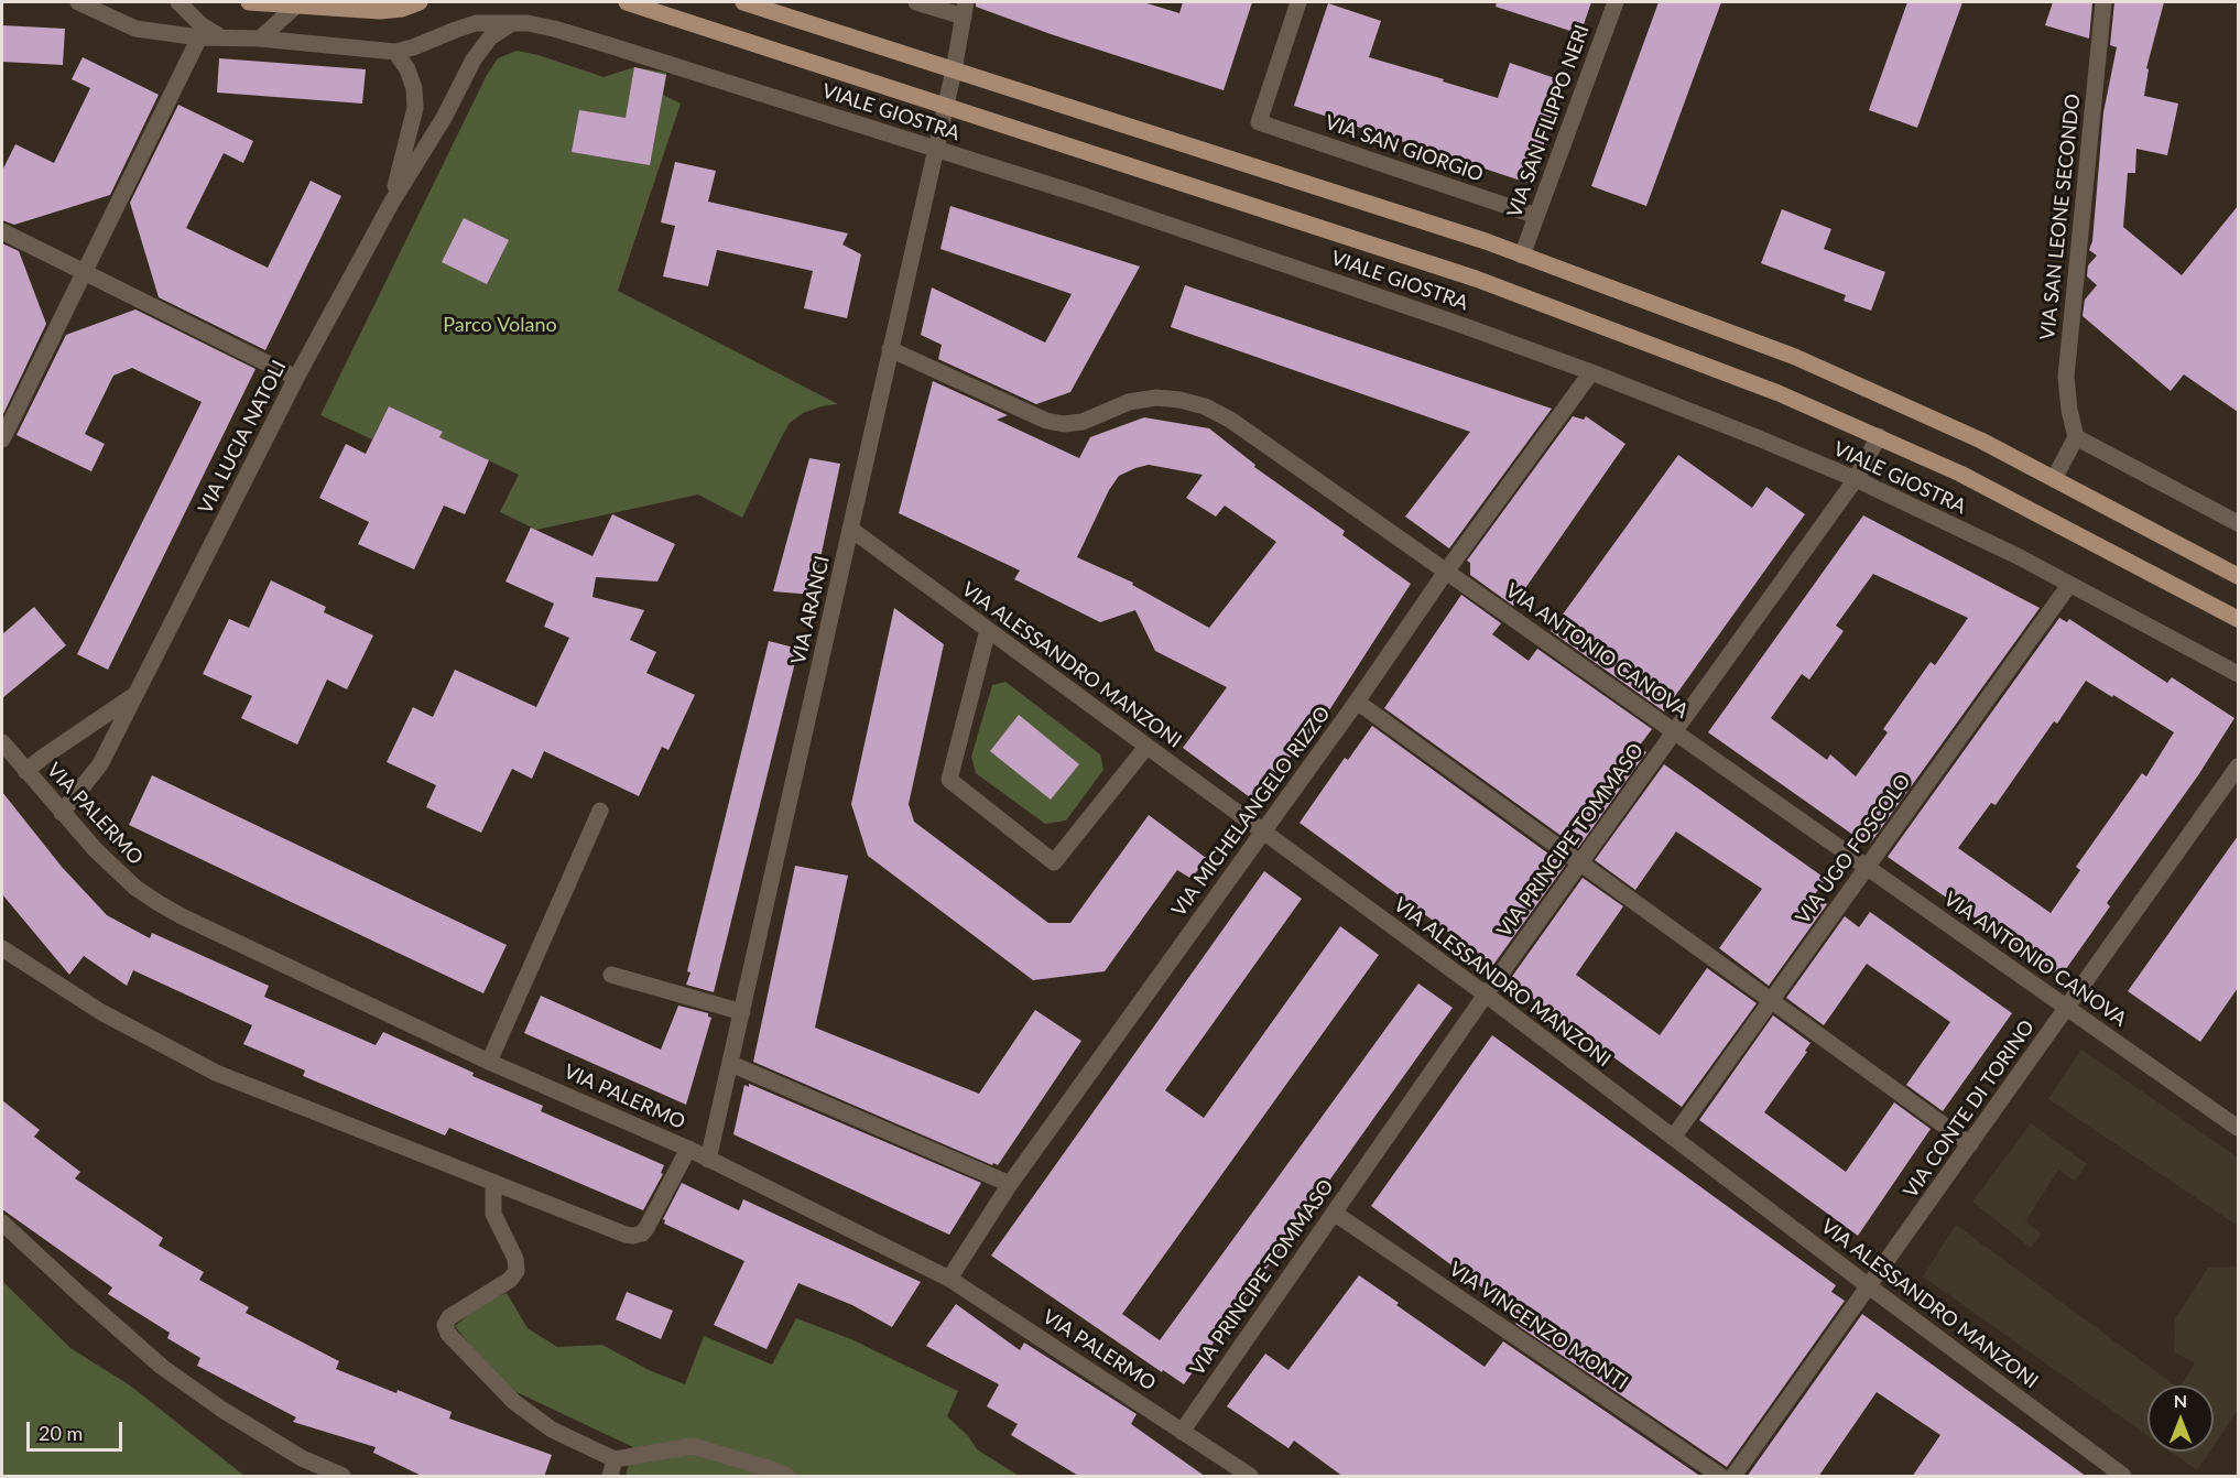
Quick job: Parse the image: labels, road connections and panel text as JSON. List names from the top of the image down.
{
  "streets": {
    "main road": ["VIALE GIOSTRA"],
    "street": [
      "VIA SAN FILIPPO NERI",
      "VIA SAN GIORGIO",
      "VIA SAN LEONE SECONDO",
      "VIA LUCIA NATOLI",
      "VIA ARANCI",
      "VIA ANTONIO CANOVA",
      "VIA ALESSANDRO MANZONI",
      "VIA MICHELANGELO RIZZO",
      "VIA PALERMO",
      "VIA PRINCIPE TOMMASO",
      "VIA UGO FOSCOLO",
      "VIA CONTE DI TORINO",
      "VIA VINCENZO MONTI"
    ]
  },
  "crossings": [
    ["VIALE GIOSTRA", "VIA ARANCI"],
    ["VIALE GIOSTRA", "VIA MICHELANGELO RIZZO"],
    ["VIALE GIOSTRA", "VIA PRINCIPE TOMMASO"],
    ["VIALE GIOSTRA", "VIA UGO FOSCOLO"],
    ["VIA SAN FILIPPO NERI", "VIA SAN GIORGIO"],
    ["VIA LUCIA NATOLI", "VIA PALERMO"],
    ["VIA ARANCI", "VIA ANTONIO CANOVA"],
    ["VIA ARANCI", "VIA ALESSANDRO MANZONI"],
    ["VIA ARANCI", "VIA PALERMO"],
    ["VIA ANTONIO CANOVA", "VIA MICHELANGELO RIZZO"],
    ["VIA ANTONIO CANOVA", "VIA PRINCIPE TOMMASO"],
    ["VIA ANTONIO CANOVA", "VIA UGO FOSCOLO"],
    ["VIA ANTONIO CANOVA", "VIA CONTE DI TORINO"],
    ["VIA ALESSANDRO MANZONI", "VIA MICHELANGELO RIZZO"],
    ["VIA ALESSANDRO MANZONI", "VIA PRINCIPE TOMMASO"],
    ["VIA ALESSANDRO MANZONI", "VIA UGO FOSCOLO"],
    ["VIA ALESSANDRO MANZONI", "VIA CONTE DI TORINO"],
    ["VIA MICHELANGELO RIZZO", "VIA PALERMO"],
    ["VIA PALERMO", "VIA PRINCIPE TOMMASO"],
    ["VIA PRINCIPE TOMMASO", "VIA VINCENZO MONTI"]
  ],
  "parks": ["Parco Volano"],
  "scale_bar": "20 m",
  "north": "top"
}
